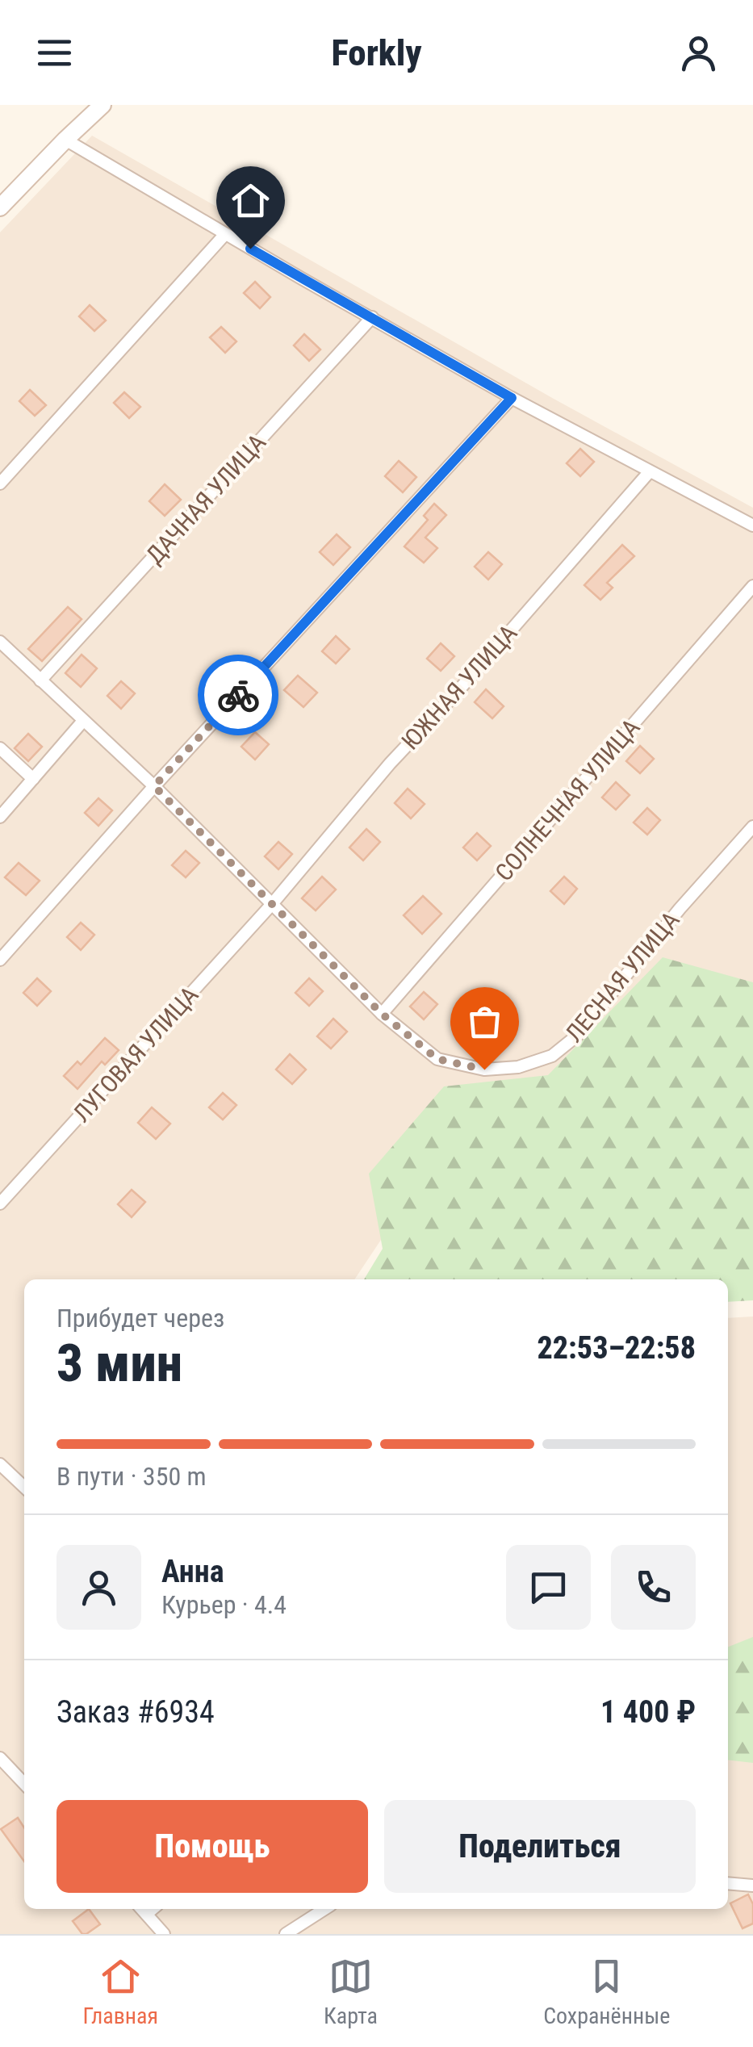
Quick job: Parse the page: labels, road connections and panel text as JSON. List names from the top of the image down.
{
  "streets": {
    "street": [
      "ДАЧНАЯ УЛИЦА",
      "ЮЖНАЯ УЛИЦА",
      "СОЛНЕЧНАЯ УЛИЦА",
      "ЛЕСНАЯ УЛИЦА",
      "ЛУГОВАЯ УЛИЦА"
    ]
  },
  "crossings": [
    ["ДАЧНАЯ УЛИЦА", "ЛЕСНАЯ УЛИЦА"],
    ["ЮЖНАЯ УЛИЦА", "ЛЕСНАЯ УЛИЦА"],
    ["ЮЖНАЯ УЛИЦА", "ЛУГОВАЯ УЛИЦА"],
    ["СОЛНЕЧНАЯ УЛИЦА", "ЛЕСНАЯ УЛИЦА"],
    ["ЛЕСНАЯ УЛИЦА", "ЛУГОВАЯ УЛИЦА"]
  ],
  "page": {
    "header": "Forkly",
    "heading": ["3 мин", "Прибудет через", "22:53–22:58"],
    "panel": [
      "Анна",
      "Курьер · 4.4",
      "Заказ #6934",
      "1 400 ₽"
    ],
    "bar": "В пути · 350 m",
    "buttons": ["Помощь", "Поделиться"],
    "tabs": ["Главная", "Карта", "Сохранённые"]
  }
}
